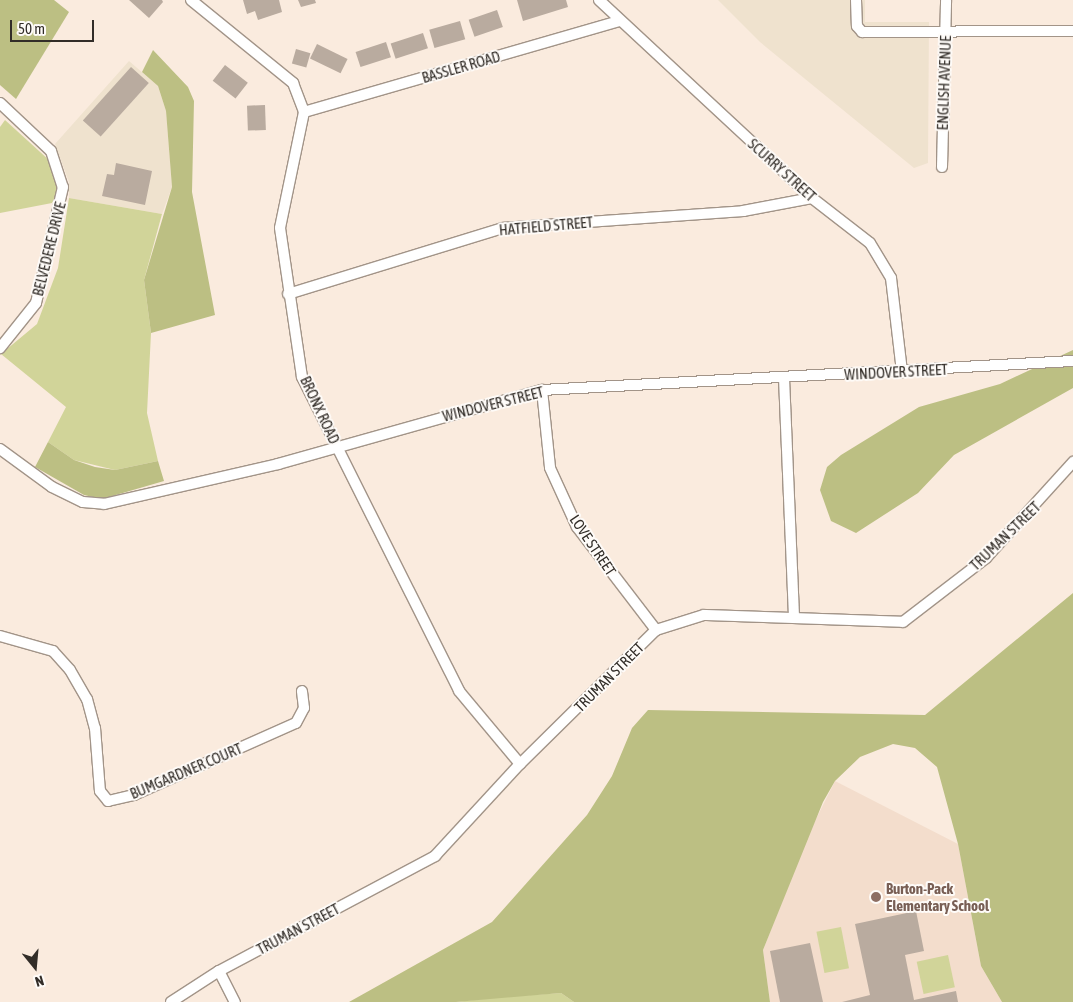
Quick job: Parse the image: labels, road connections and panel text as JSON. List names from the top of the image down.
{
  "streets": {
    "street": [
      "BASSLER ROAD",
      "ENGLISH AVENUE",
      "SCURRY STREET",
      "HATFIELD STREET",
      "BELVEDERE DRIVE",
      "WINDOVER STREET",
      "BRONX ROAD",
      "TRUMAN STREET",
      "LOVE STREET",
      "BUMGARDNER COURT"
    ]
  },
  "crossings": [
    ["BASSLER ROAD", "SCURRY STREET"],
    ["BASSLER ROAD", "BRONX ROAD"],
    ["SCURRY STREET", "HATFIELD STREET"],
    ["SCURRY STREET", "WINDOVER STREET"],
    ["HATFIELD STREET", "BRONX ROAD"],
    ["WINDOVER STREET", "BRONX ROAD"],
    ["WINDOVER STREET", "LOVE STREET"],
    ["BRONX ROAD", "TRUMAN STREET"],
    ["TRUMAN STREET", "LOVE STREET"]
  ],
  "places": ["Burton-Pack Elementary School"],
  "scale_bar": "50 m",
  "north": "bottom"
}
